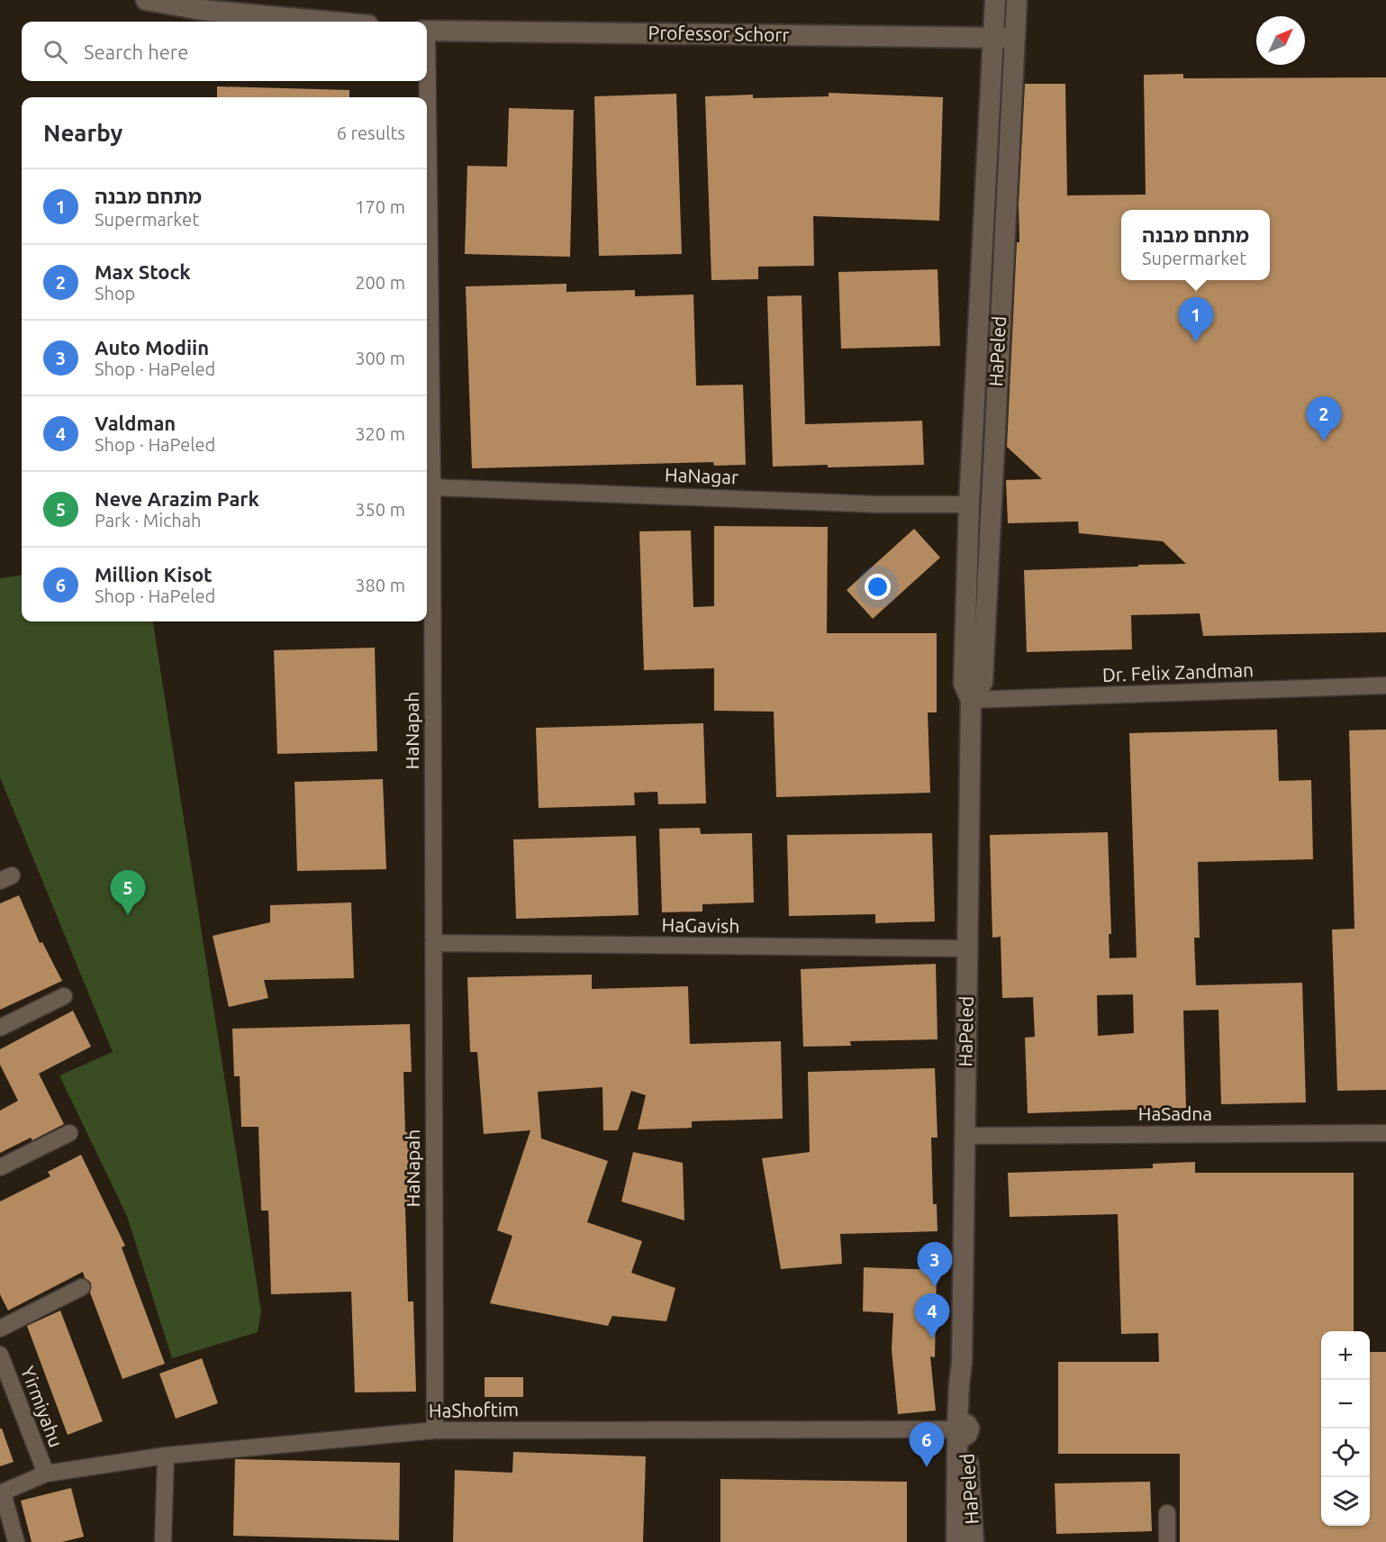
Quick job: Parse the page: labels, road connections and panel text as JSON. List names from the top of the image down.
{
  "streets": {
    "street": [
      "Professor Schorr",
      "HaPeled",
      "HaNagar",
      "Dr. Felix Zandman",
      "HaNapah",
      "HaGavish",
      "HaSadna",
      "Yirmiyahu",
      "HaShoftim"
    ]
  },
  "crossings": [
    ["Professor Schorr", "HaPeled"],
    ["HaPeled", "HaNagar"],
    ["HaPeled", "Dr. Felix Zandman"],
    ["HaPeled", "HaGavish"],
    ["HaPeled", "HaSadna"],
    ["HaPeled", "HaShoftim"],
    ["HaNagar", "HaNapah"],
    ["HaNapah", "HaGavish"],
    ["HaNapah", "HaShoftim"],
    ["Yirmiyahu", "HaShoftim"]
  ],
  "north": "top right",
  "page": {
    "search": "Search here",
    "heading": ["Nearby", "6 results"],
    "list": [
      {
        "mark": "1",
        "name": "מתחם מבנה",
        "note": "Supermarket",
        "value": "170 m"
      },
      {
        "mark": "2",
        "name": "Max Stock",
        "note": "Shop",
        "value": "200 m"
      },
      {
        "mark": "3",
        "name": "Auto Modiin",
        "note": "Shop · HaPeled",
        "value": "300 m"
      },
      {
        "mark": "4",
        "name": "Valdman",
        "note": "Shop · HaPeled",
        "value": "320 m"
      },
      {
        "mark": "5",
        "name": "Neve Arazim Park",
        "note": "Park · Michah",
        "value": "350 m"
      },
      {
        "mark": "6",
        "name": "Million Kisot",
        "note": "Shop · HaPeled",
        "value": "380 m"
      }
    ],
    "popup": ["מתחם מבנה", "Supermarket"],
    "pins": [
      "1",
      "2",
      "5",
      "3",
      "4",
      "6"
    ],
    "map_buttons": ["+", "−"]
  }
}
